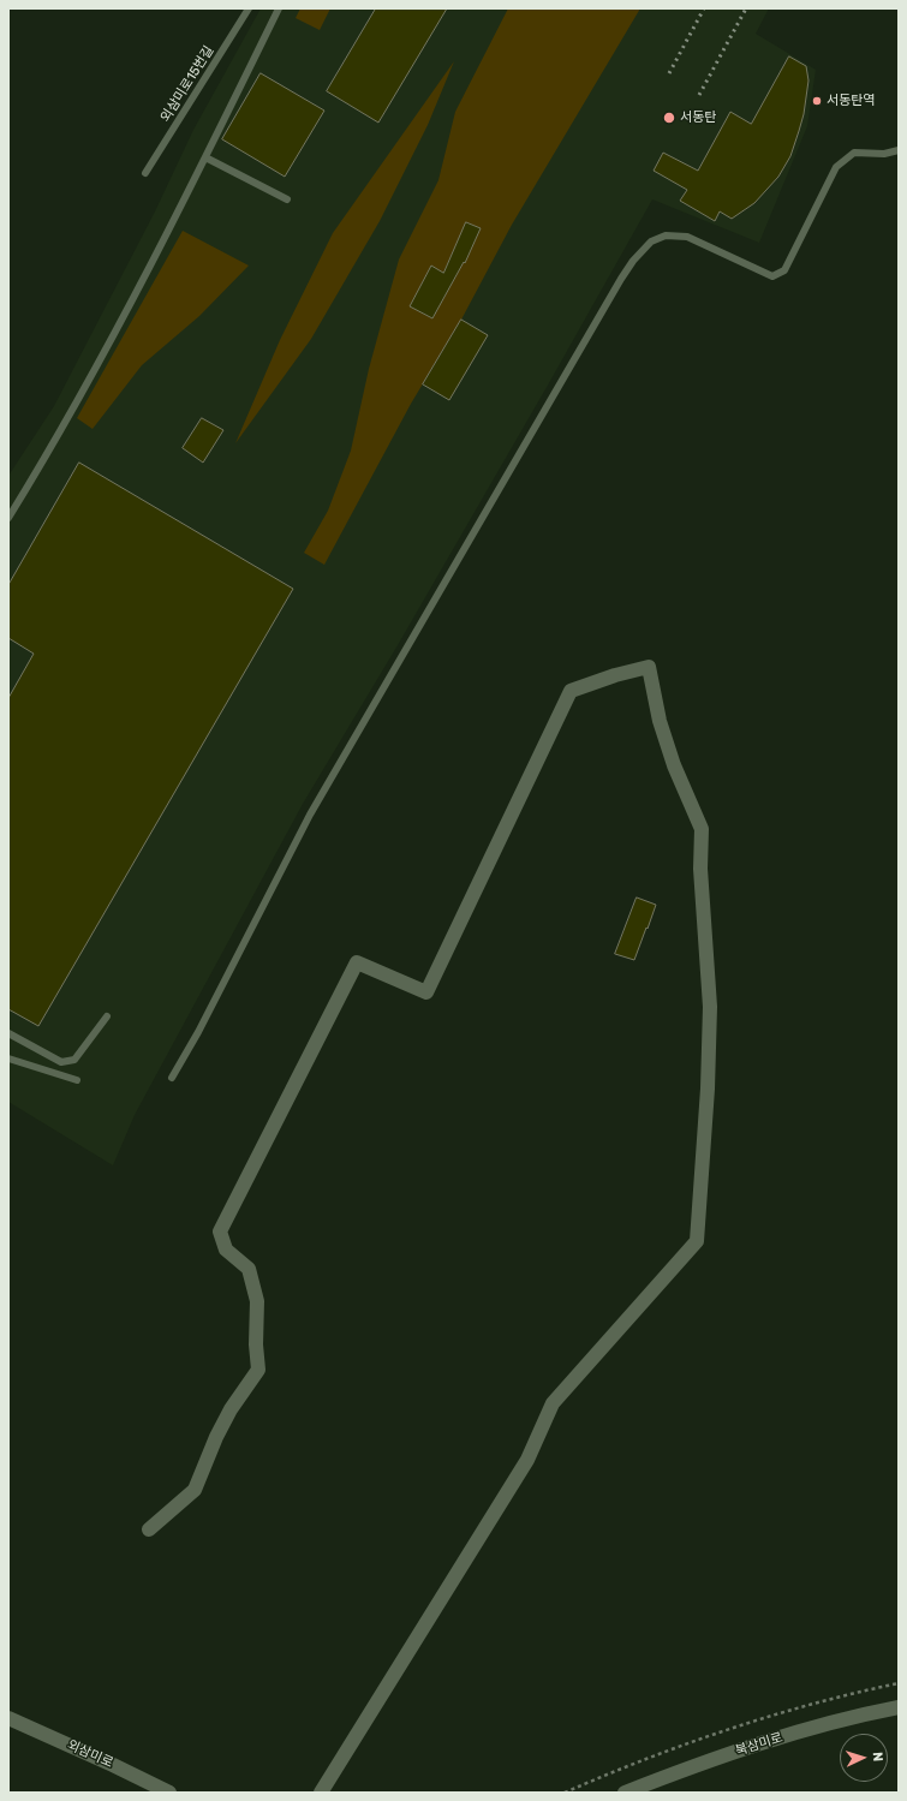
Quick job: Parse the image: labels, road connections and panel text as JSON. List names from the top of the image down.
{
  "streets": {
    "street": ["북삼미로", "외삼미로"],
    "lane": ["외삼미로15번길"]
  },
  "places": ["서동탄역", "서동탄"],
  "north": "right"
}
